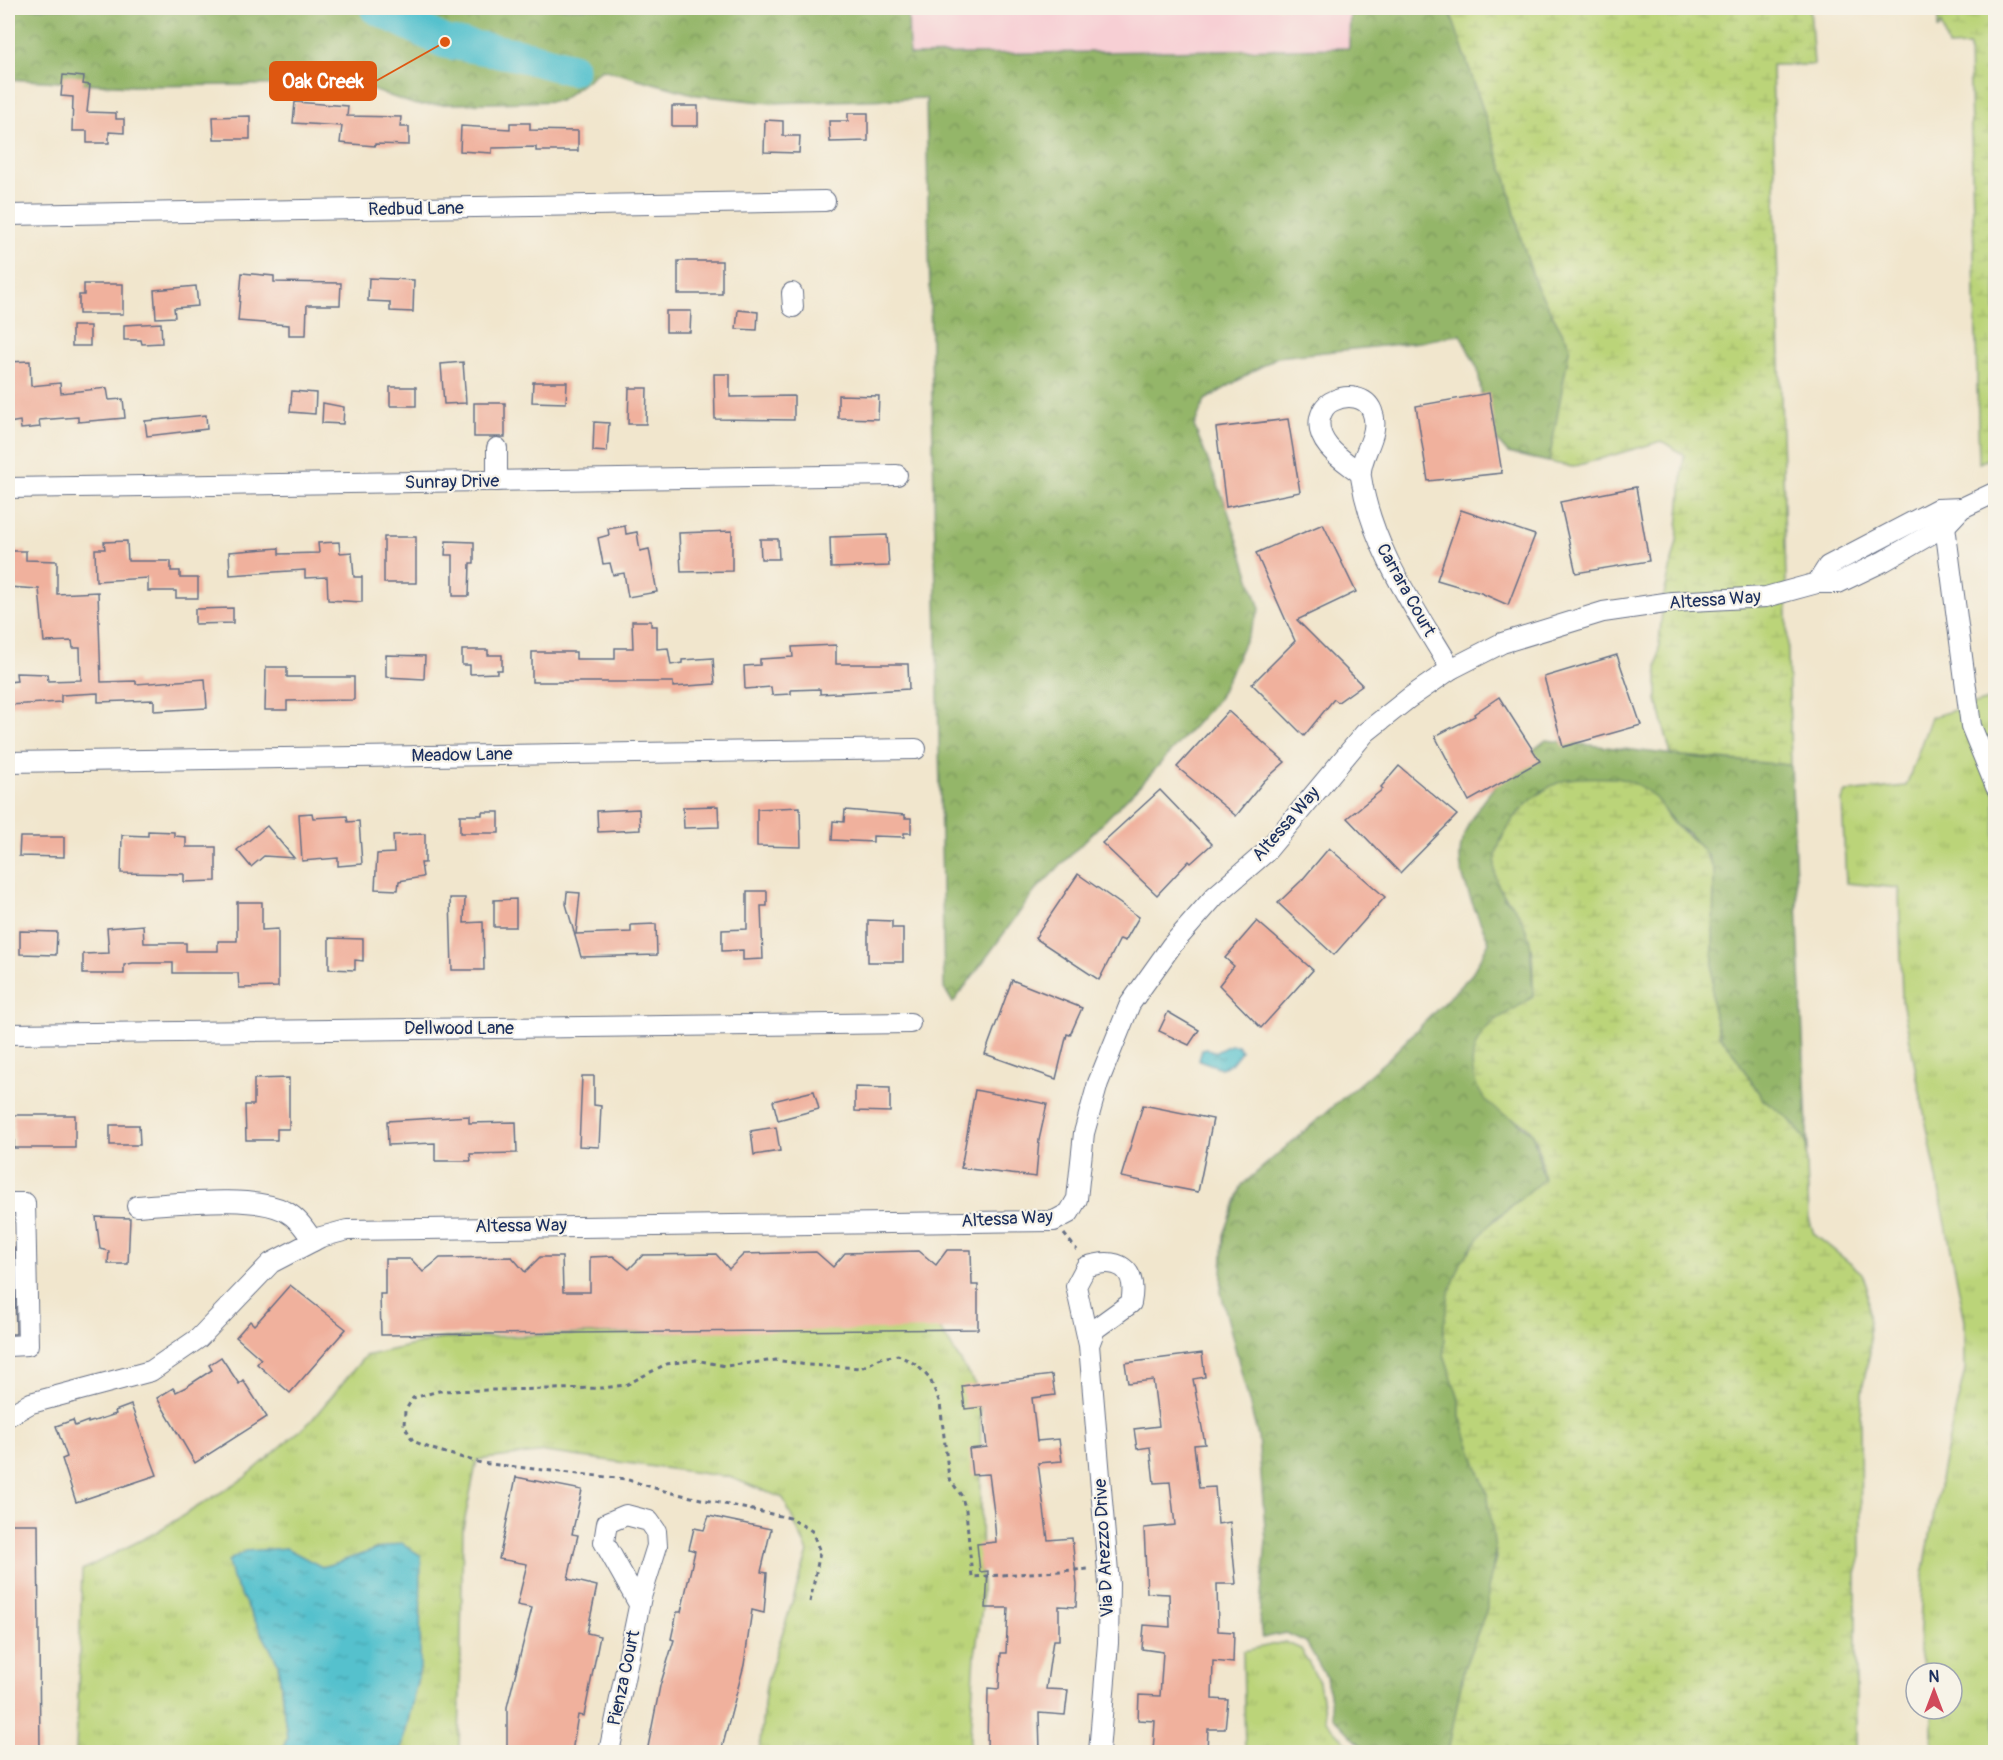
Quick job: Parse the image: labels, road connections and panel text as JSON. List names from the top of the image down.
{
  "streets": {
    "street": [
      "Redbud Lane",
      "Sunray Drive",
      "Carrara Court",
      "Altessa Way",
      "Meadow Lane",
      "Dellwood Lane",
      "Via D Arezzo Drive",
      "Pienza Court"
    ]
  },
  "crossings": [
    ["Carrara Court", "Altessa Way"]
  ],
  "places": ["Oak Creek"],
  "north": "top"
}
